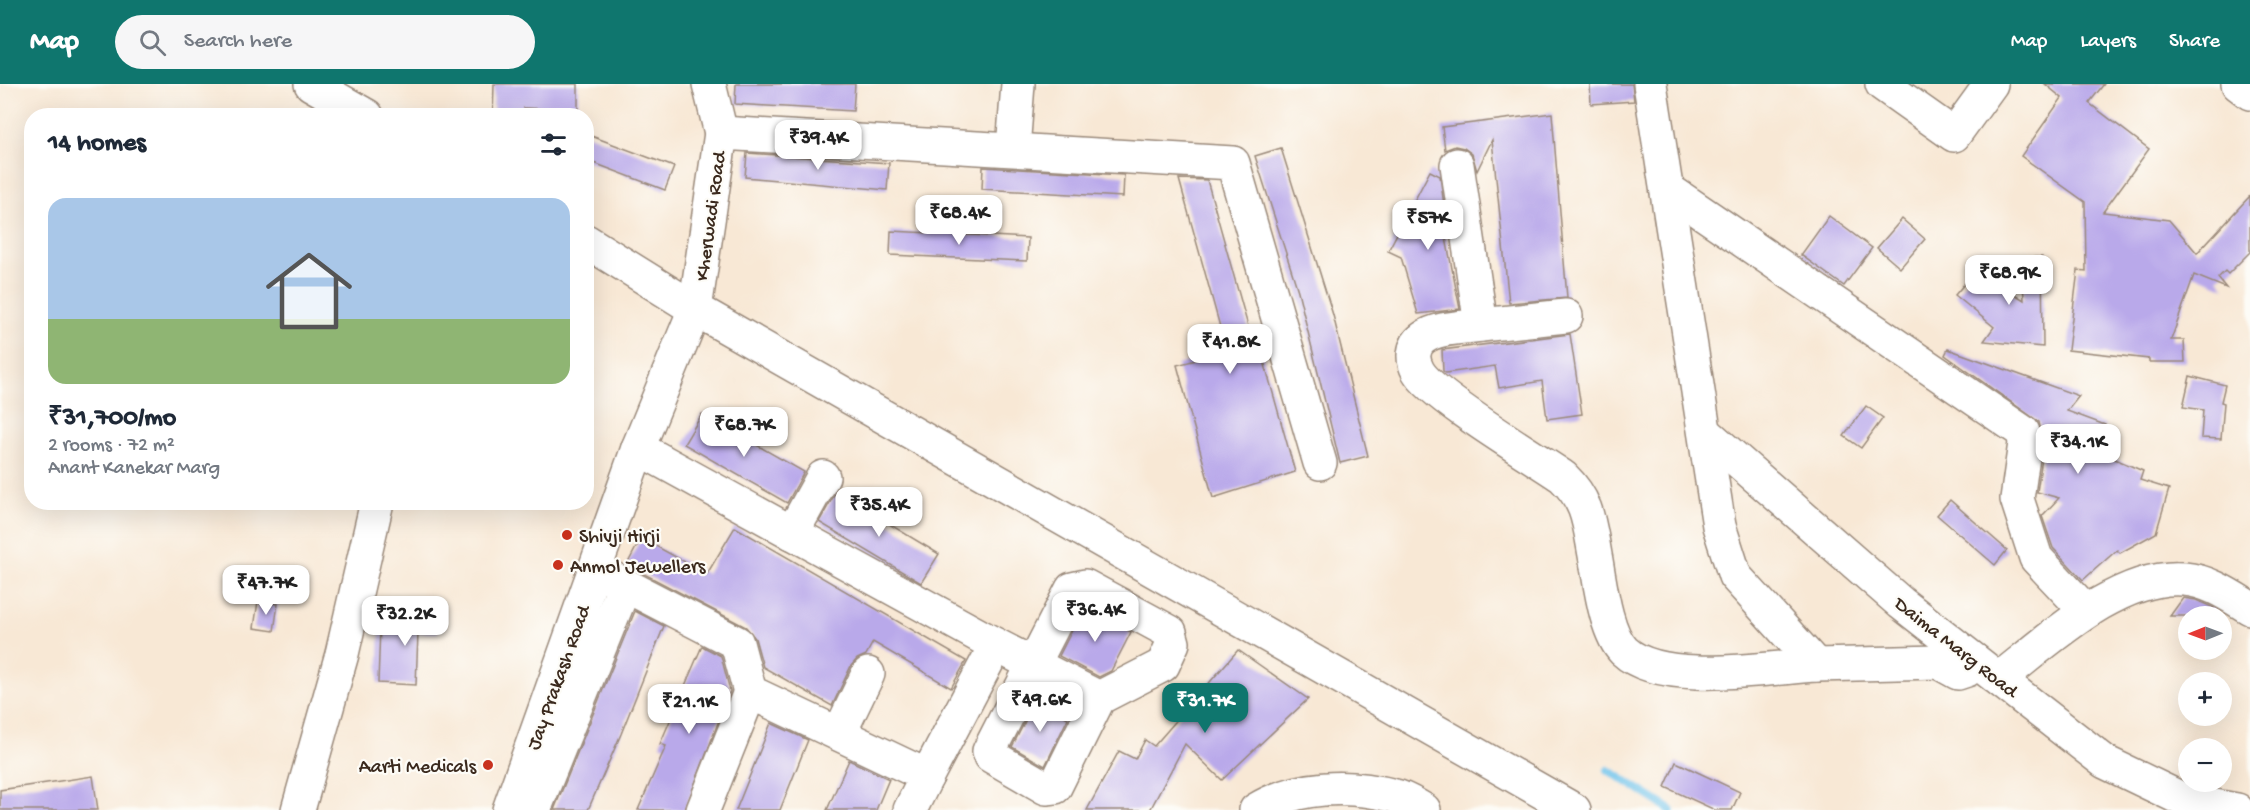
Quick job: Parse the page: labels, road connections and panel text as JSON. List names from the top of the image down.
{
  "streets": {
    "street": ["Kherwadi Road", "Daima Marg Road", "Jay Prakash Road"]
  },
  "crossings": [
    ["Kherwadi Road", "Jay Prakash Road"]
  ],
  "places": ["Shivji Hirji", "Anmol Jewellers", "Aarti Medicals"],
  "north": "left",
  "page": {
    "header": "Map",
    "search": "Search here",
    "nav": ["Map", "Layers", "Share"],
    "heading": "14 homes",
    "price": [
      "₹39.4K",
      "₹68.4K",
      "₹57K",
      "₹68.9K",
      "₹41.8K",
      "₹68.7K",
      "₹34.1K",
      "₹35.4K",
      "₹47.7K",
      "₹36.4K",
      "₹32.2K",
      "₹49.6K",
      "₹31.7K",
      "₹21.1K"
    ],
    "list": [
      {
        "name": "₹31,700/mo",
        "note": "2 rooms · 72 m² · Anant Kanekar Marg"
      }
    ],
    "map_buttons": ["+", "−"]
  }
}
